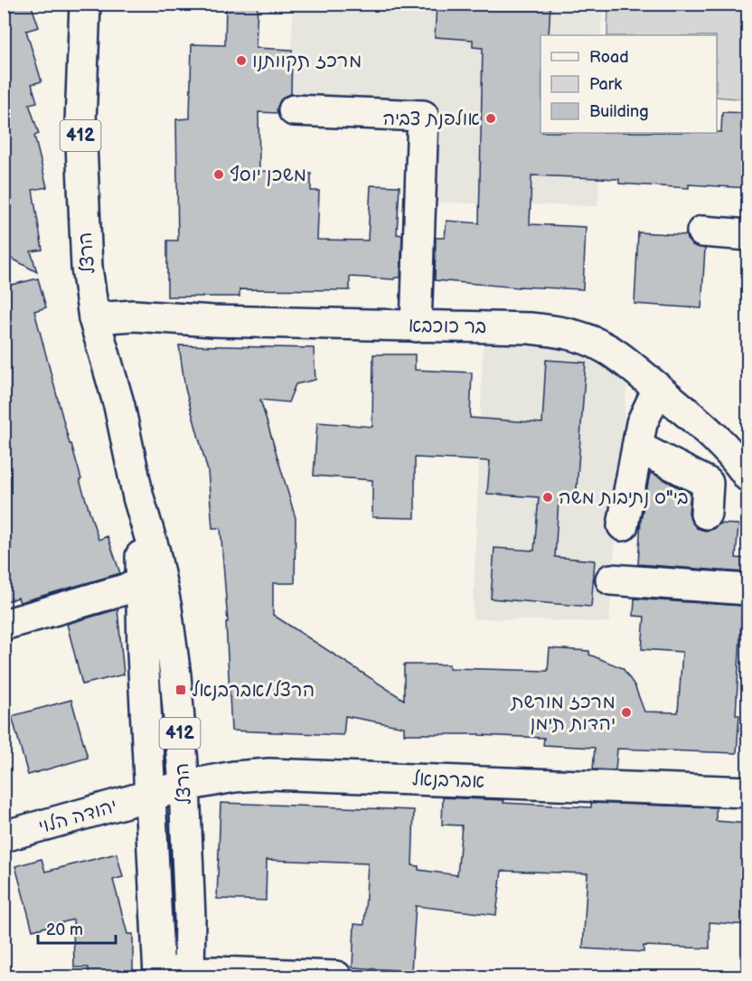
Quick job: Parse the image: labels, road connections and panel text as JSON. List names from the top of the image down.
{
  "streets": {
    "street": [
      "412",
      "הרצל",
      "בר כוכבא",
      "אברבנאל",
      "יהודה הלוי"
    ]
  },
  "crossings": [
    ["הרצל", "בר כוכבא"],
    ["הרצל", "אברבנאל"],
    ["הרצל", "יהודה הלוי"],
    ["אברבנאל", "יהודה הלוי"]
  ],
  "places": {
    "other": [
      "מרכז תקוותנו",
      "אולפנת צביה",
      "משכן יוסף",
      "בי\"ס נתיבות משה",
      "מרכז מורשת יהדות תימן"
    ],
    "transit": ["הרצל/אברבנאל"]
  },
  "legend": ["Road", "Park", "Building"],
  "scale_bar": "20 m"
}
